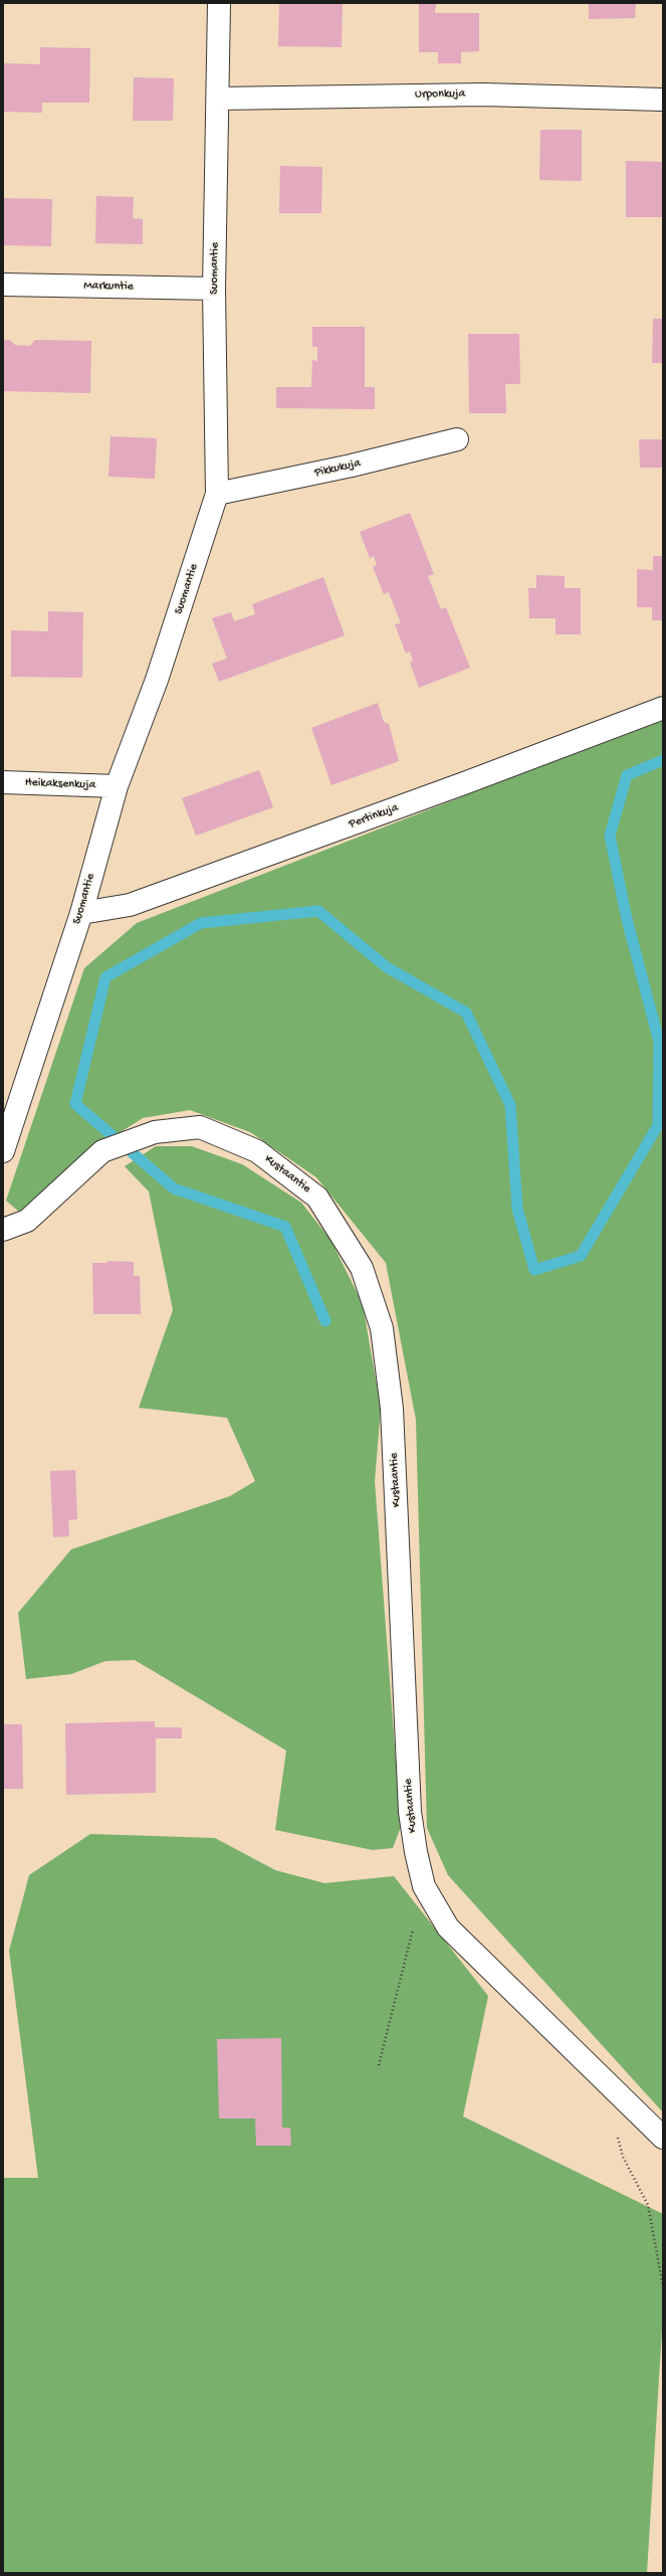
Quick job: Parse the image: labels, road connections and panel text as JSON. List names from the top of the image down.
{
  "streets": {
    "street": [
      "Urponkuja",
      "Suomantie",
      "Markuntie",
      "Pikkukuja",
      "Heikaksenkuja",
      "Pertinkuja",
      "Kustaantie"
    ]
  },
  "crossings": [
    ["Urponkuja", "Suomantie"],
    ["Suomantie", "Markuntie"],
    ["Suomantie", "Pikkukuja"],
    ["Suomantie", "Heikaksenkuja"],
    ["Suomantie", "Pertinkuja"]
  ]
}
